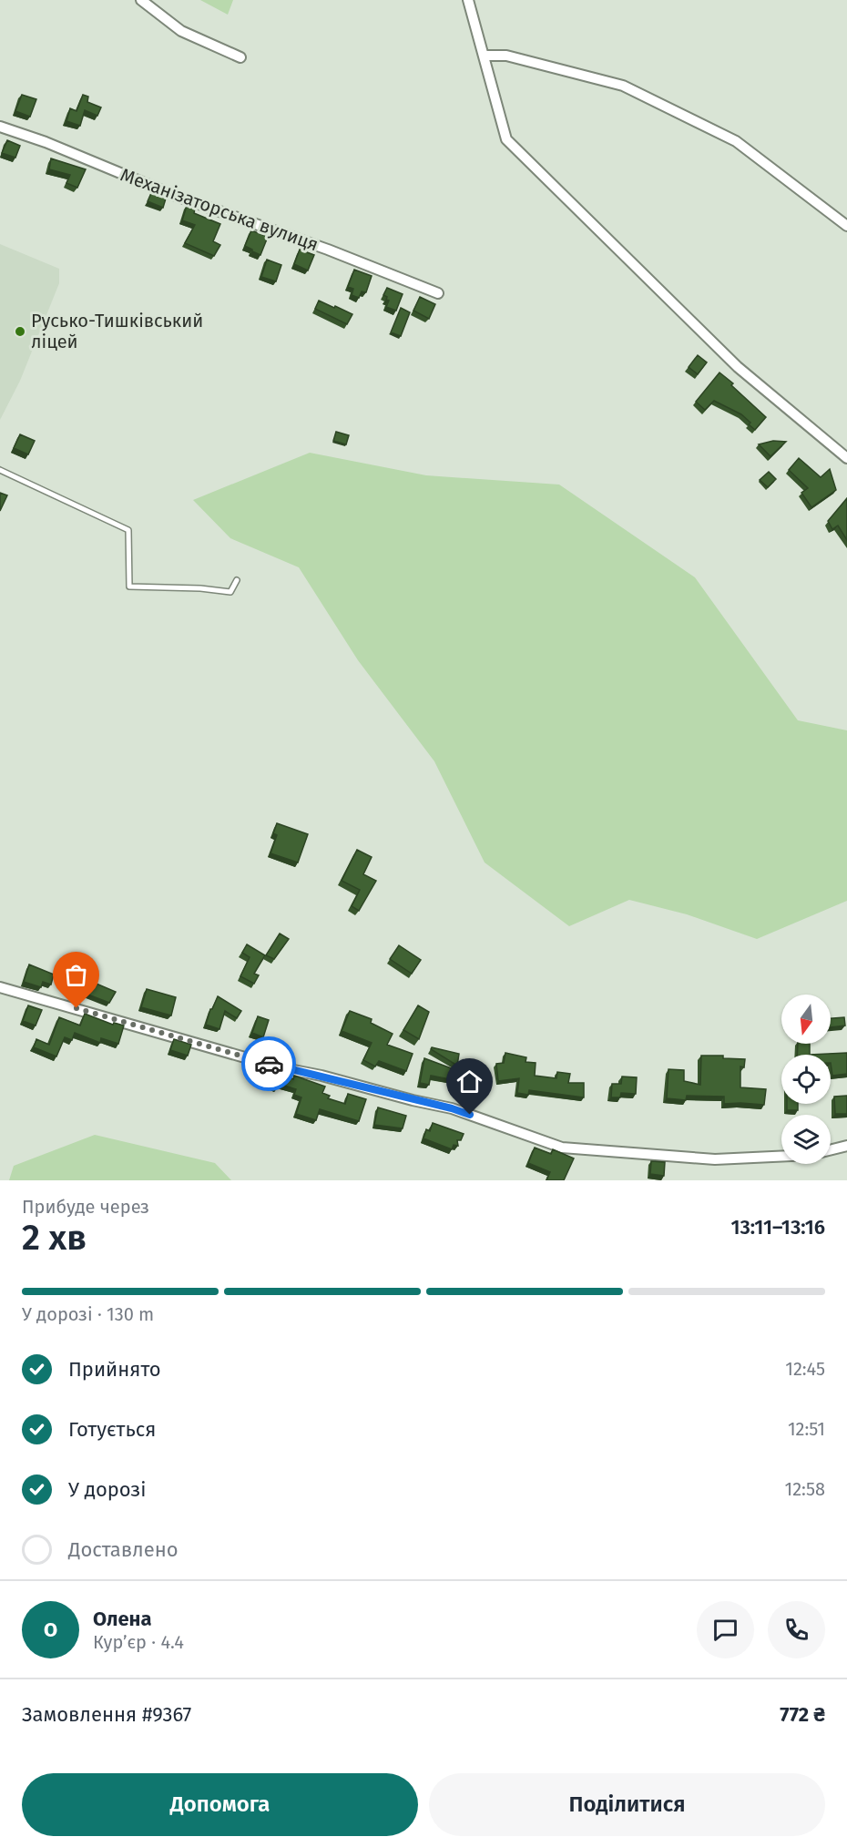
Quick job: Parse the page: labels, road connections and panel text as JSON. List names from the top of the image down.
{
  "streets": {
    "street": ["Механізаторська вулиця"]
  },
  "places": ["Русько-Тишківський ліцей"],
  "north": "bottom",
  "page": {
    "heading": ["2 хв", "Прибуде через", "13:11–13:16"],
    "panel": [
      "Олена",
      "Кур’єр · 4.4",
      "Замовлення #9367",
      "772 ₴"
    ],
    "bar": "У дорозі · 130 m",
    "list": [
      ["Прийнято", "12:45"],
      ["Готується", "12:51"],
      ["У дорозі", "12:58"],
      "Доставлено"
    ],
    "round": "О",
    "buttons": ["Допомога", "Поділитися"]
  }
}
